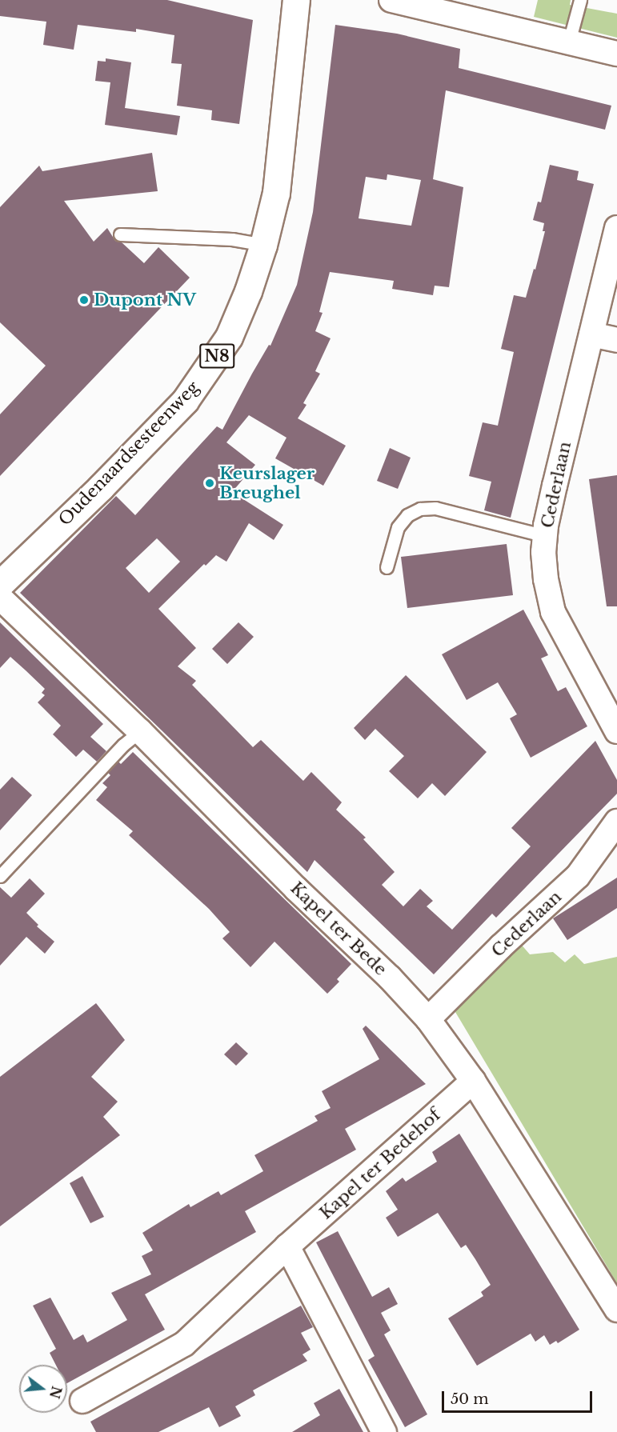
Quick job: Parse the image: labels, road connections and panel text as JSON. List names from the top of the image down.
{
  "streets": {
    "main road": ["N8", "Oudenaardsesteenweg"],
    "street": ["Cederlaan", "Kapel ter Bede", "Kapel ter Bedehof"]
  },
  "crossings": [
    ["Cederlaan", "Kapel ter Bede"],
    ["Kapel ter Bede", "Kapel ter Bedehof"]
  ],
  "places": ["Dupont NV", "Keurslager Breughel"],
  "scale_bar": "50 m",
  "north": "right"
}
